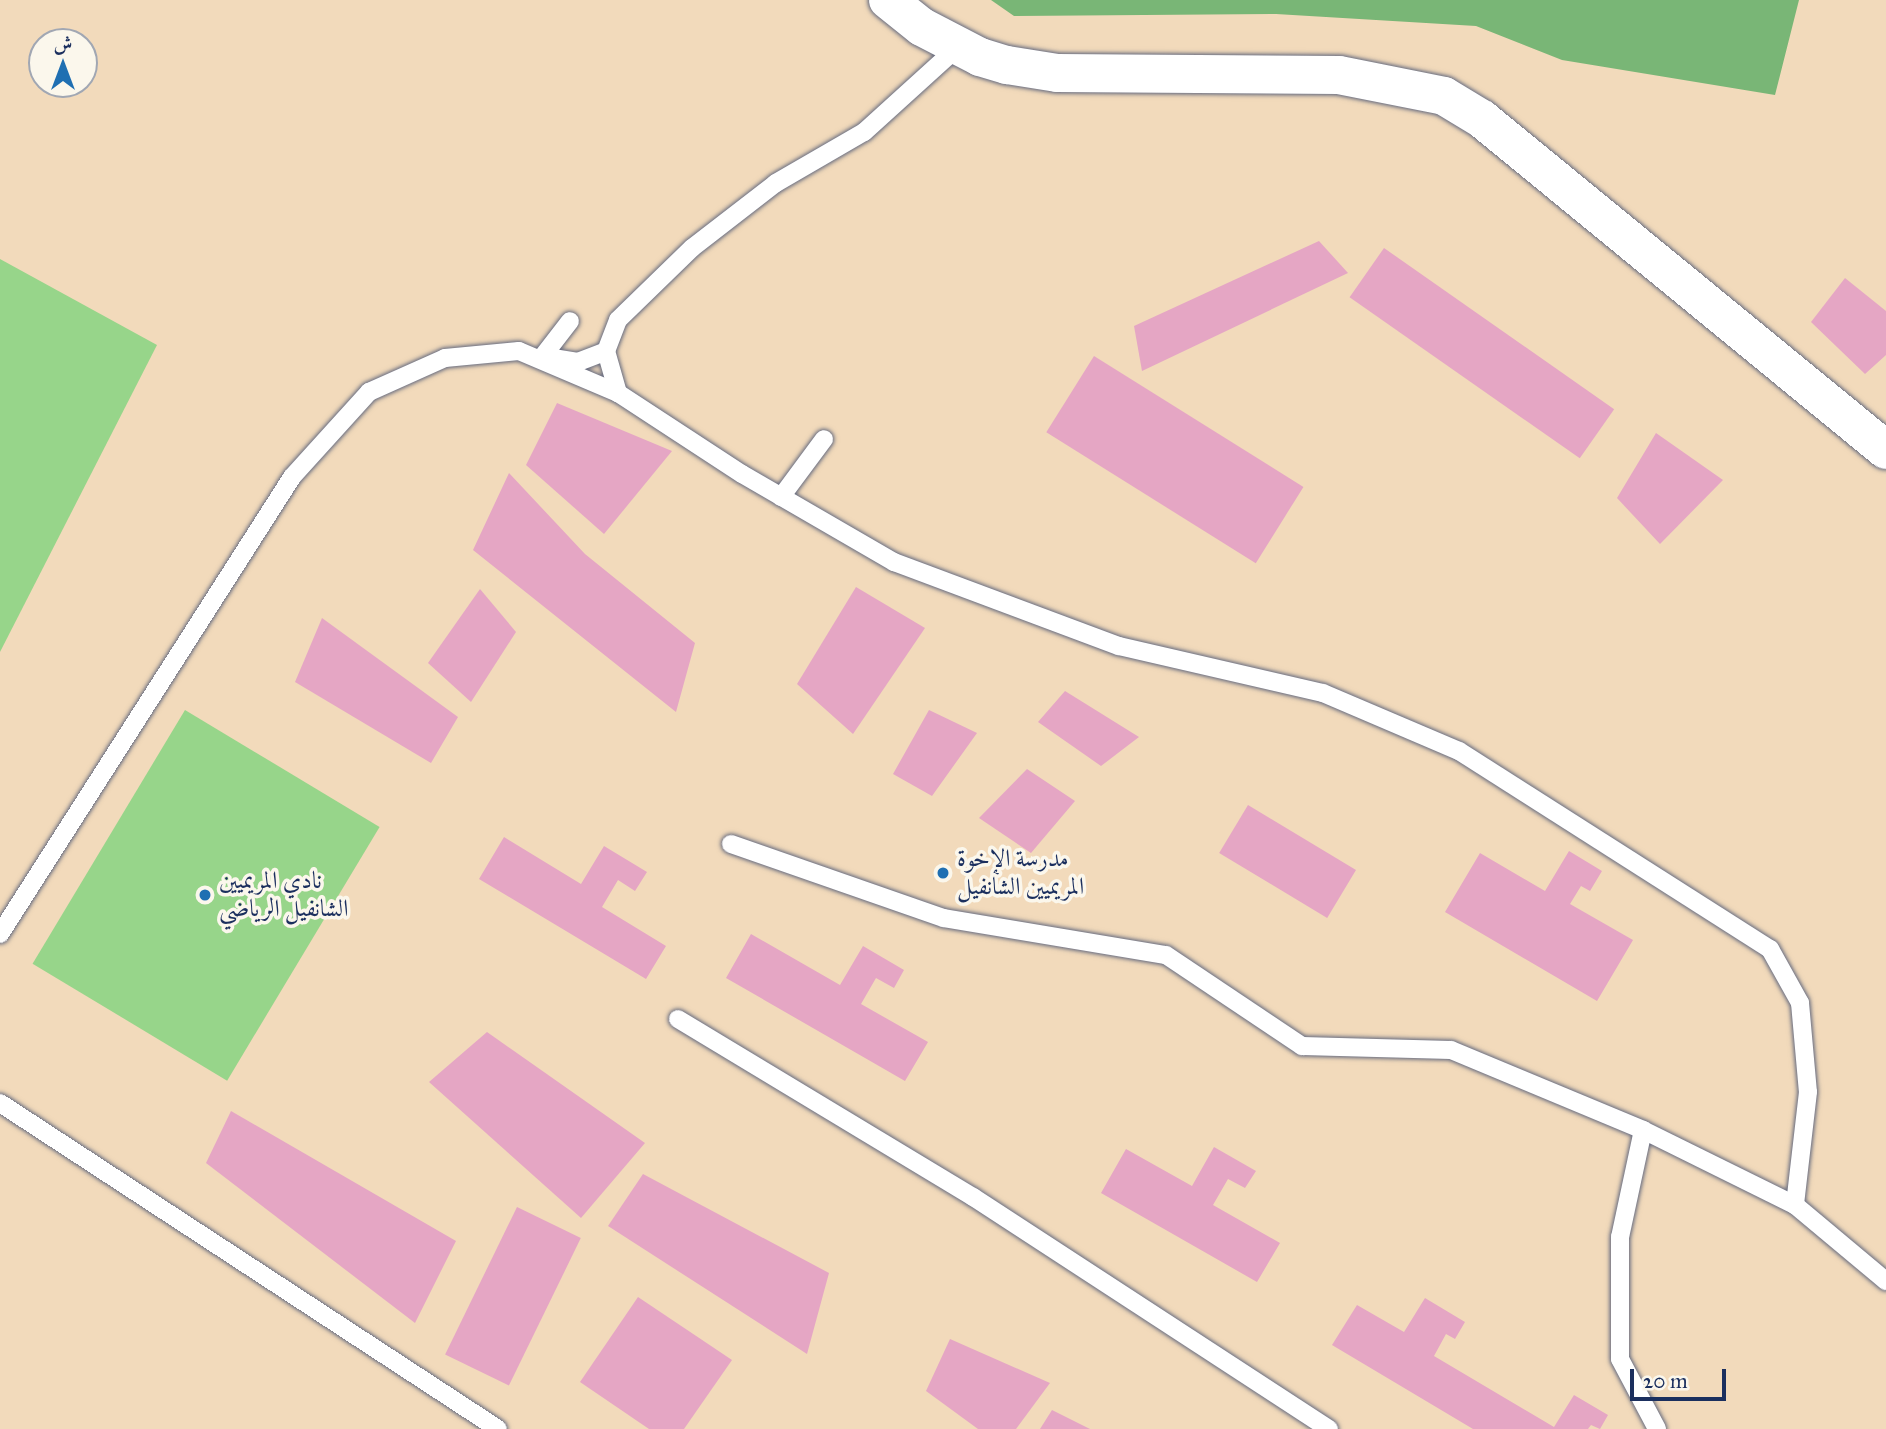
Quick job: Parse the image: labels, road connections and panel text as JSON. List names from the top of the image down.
{
  "places": ["مدرسة الإخوة المريميين الشانفيل", "نادي المريميين الشانفيل الرياضي"],
  "scale_bar": "20 m",
  "north": "top"
}
